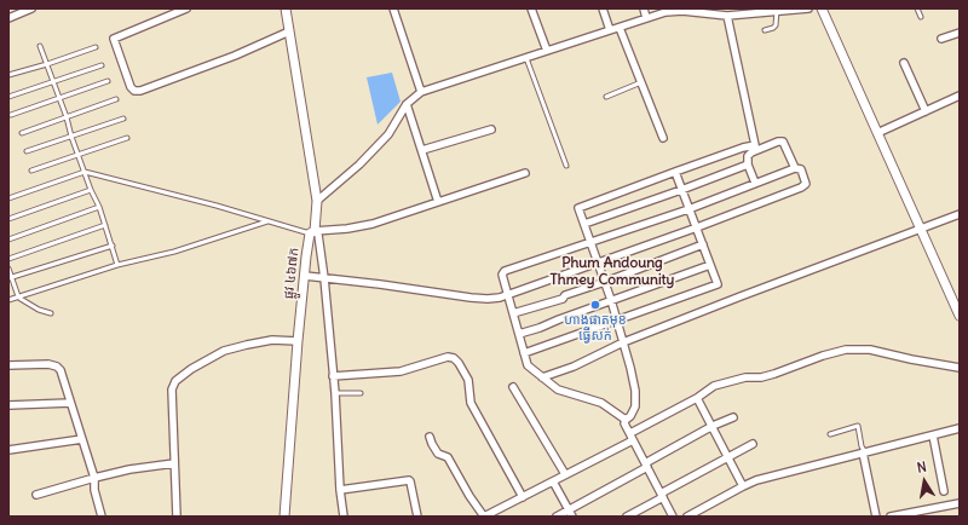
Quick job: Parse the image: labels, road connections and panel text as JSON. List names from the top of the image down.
{
  "streets": {
    "street": ["ផ្លូវ ៤៦៧ក"]
  },
  "districts": ["Phum Andoung Thmey Community"],
  "places": ["ហាងផាតមុខ ធ្វើសក់"],
  "north": "top"
}
